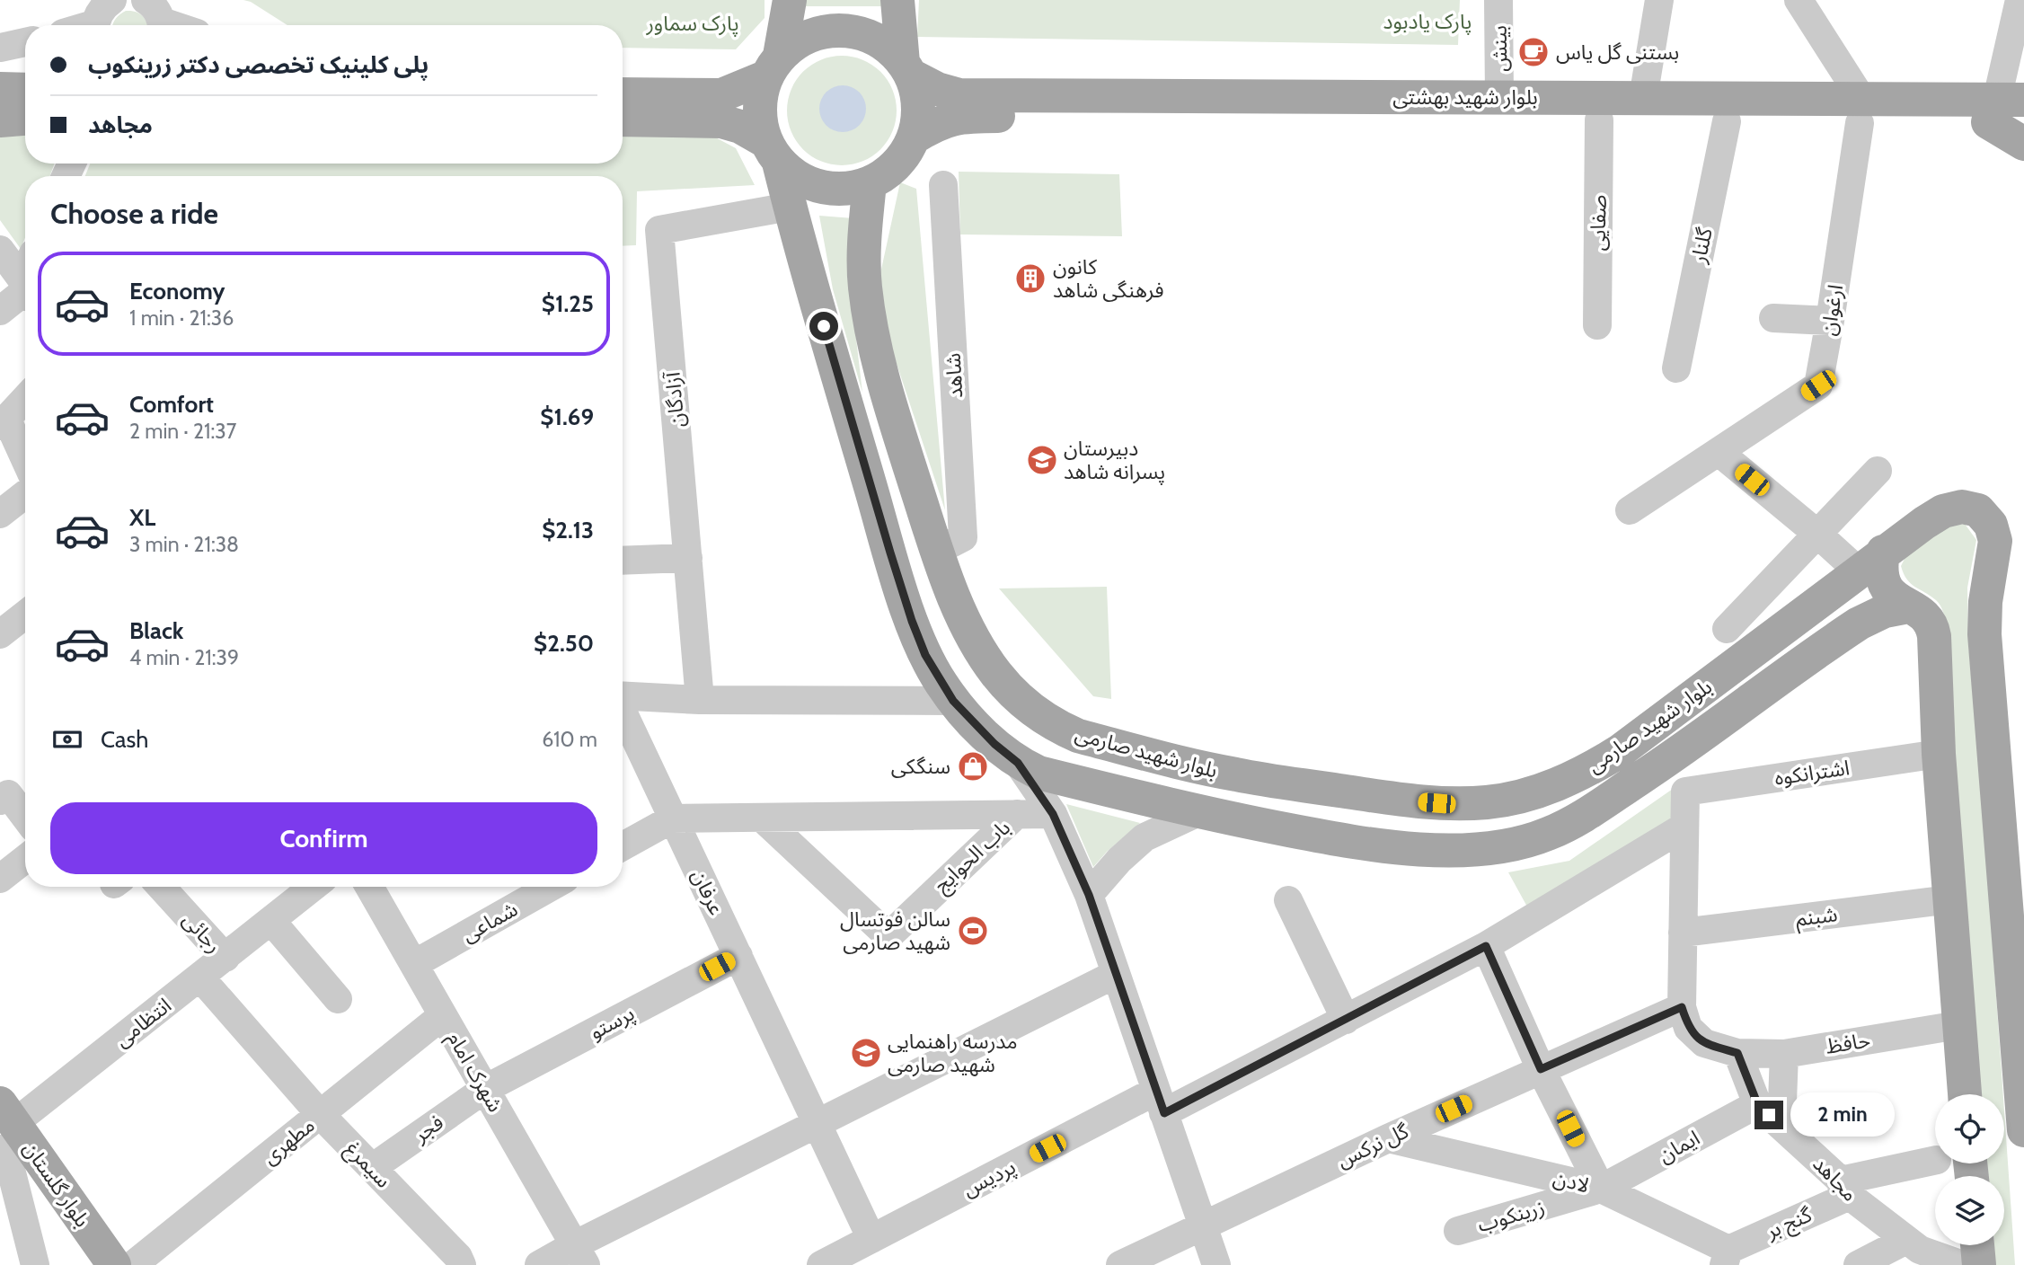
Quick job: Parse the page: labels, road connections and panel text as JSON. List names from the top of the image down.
{
  "streets": {
    "main road": ["بلوار شهید بهشتی", "بلوار شهید صارمی", "بلوار گلستان"],
    "street": [
      "بینش",
      "صفایی",
      "گلنار",
      "ارغوان",
      "شاهد",
      "آزادگان",
      "اشترانکوه",
      "باب الحوایج",
      "عرفان",
      "شبنم",
      "شماعی",
      "رجائی",
      "انتظامی",
      "پرستو",
      "حافظ",
      "شهرک امام",
      "فجر",
      "مطهری",
      "گل نرکس",
      "ایمان",
      "سیمرغ",
      "پردیس",
      "مجاهد",
      "لادن",
      "زرینکوب",
      "گنج بر"
    ]
  },
  "crossings": [
    ["بینش", "بلوار شهید بهشتی"],
    ["بلوار شهید بهشتی", "صفایی"],
    ["بلوار شهید بهشتی", "گلنار"],
    ["بلوار شهید بهشتی", "ارغوان"],
    ["بلوار شهید بهشتی", "بلوار شهید صارمی"],
    ["شاهد", "بلوار شهید صارمی"],
    ["آزادگان", "بلوار شهید صارمی"],
    ["اشترانکوه", "پردیس"],
    ["باب الحوایج", "عرفان"],
    ["عرفان", "پرستو"],
    ["عرفان", "پردیس"],
    ["شماعی", "شهرک امام"],
    ["رجائی", "انتظامی"],
    ["انتظامی", "سیمرغ"],
    ["انتظامی", "بلوار گلستان"],
    ["پرستو", "شهرک امام"],
    ["پرستو", "فجر"],
    ["حافظ", "مجاهد"],
    ["شهرک امام", "فجر"],
    ["شهرک امام", "مطهری"],
    ["فجر", "سیمرغ"],
    ["مطهری", "سیمرغ"],
    ["گل نرکس", "لادن"],
    ["ایمان", "مجاهد"],
    ["ایمان", "لادن"],
    ["ایمان", "زرینکوب"],
    ["مجاهد", "گنج بر"],
    ["لادن", "زرینکوب"],
    ["لادن", "گنج بر"]
  ],
  "parks": ["پارک یادبود", "پارک سماور"],
  "places": {
    "cafe": ["بستنی گل یاس"],
    "building": ["کانون فرهنگی شاهد"],
    "school or university": ["دبیرستان پسرانه شاهد", "مدرسه راهنمایی شهید صارمی"],
    "shop": ["سنگکی"],
    "sports": ["سالن فوتسال شهید صارمی"]
  },
  "page": {
    "banner": ["پلی کلینیک تخصصی دکتر زرینکوب", "مجاهد"],
    "heading": "Choose a ride",
    "list": [
      {
        "name": "Economy",
        "note": "1 min · 21:36",
        "value": "$1.25"
      },
      {
        "name": "Comfort",
        "note": "2 min · 21:37",
        "value": "$1.69"
      },
      {
        "name": "XL",
        "note": "3 min · 21:38",
        "value": "$2.13"
      },
      {
        "name": "Black",
        "note": "4 min · 21:39",
        "value": "$2.50"
      }
    ],
    "pay": ["Cash", "610 m"],
    "buttons": "Confirm",
    "bubble": "2 min"
  }
}
